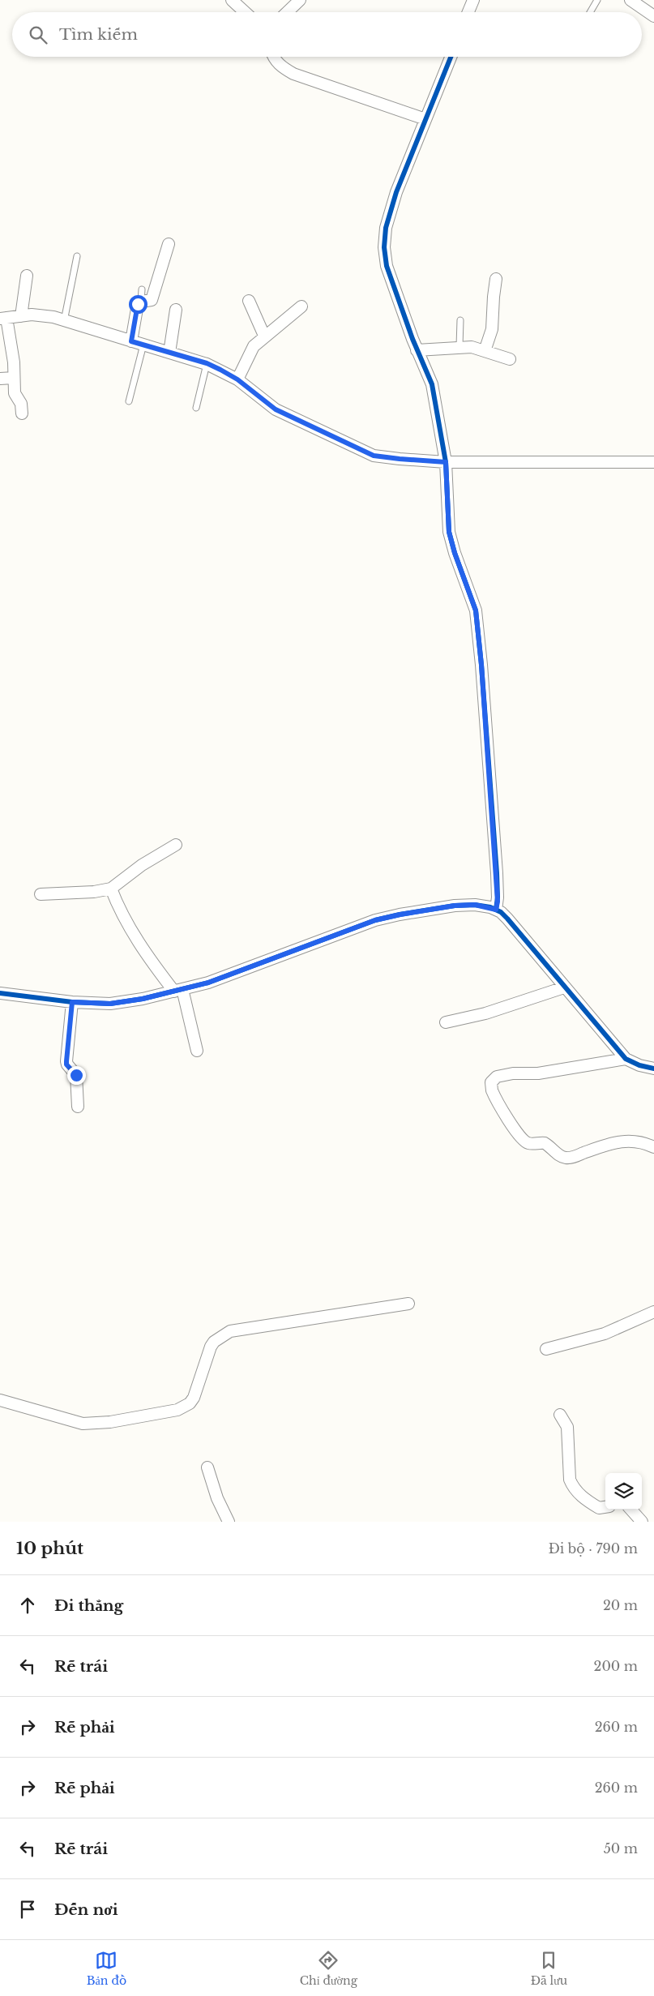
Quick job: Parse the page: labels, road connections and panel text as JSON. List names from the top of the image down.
{
  "page": {
    "search": "Tìm kiếm",
    "heading": ["10 phút", "Đi bộ · 790 m"],
    "list": [
      ["Đi thẳng", "20 m"],
      ["Rẽ trái", "200 m"],
      ["Rẽ phải", "260 m"],
      ["Rẽ phải", "260 m"],
      ["Rẽ trái", "50 m"],
      "Đến nơi"
    ],
    "nav": ["Bản đồ", "Chỉ đường", "Đã lưu"]
  }
}
